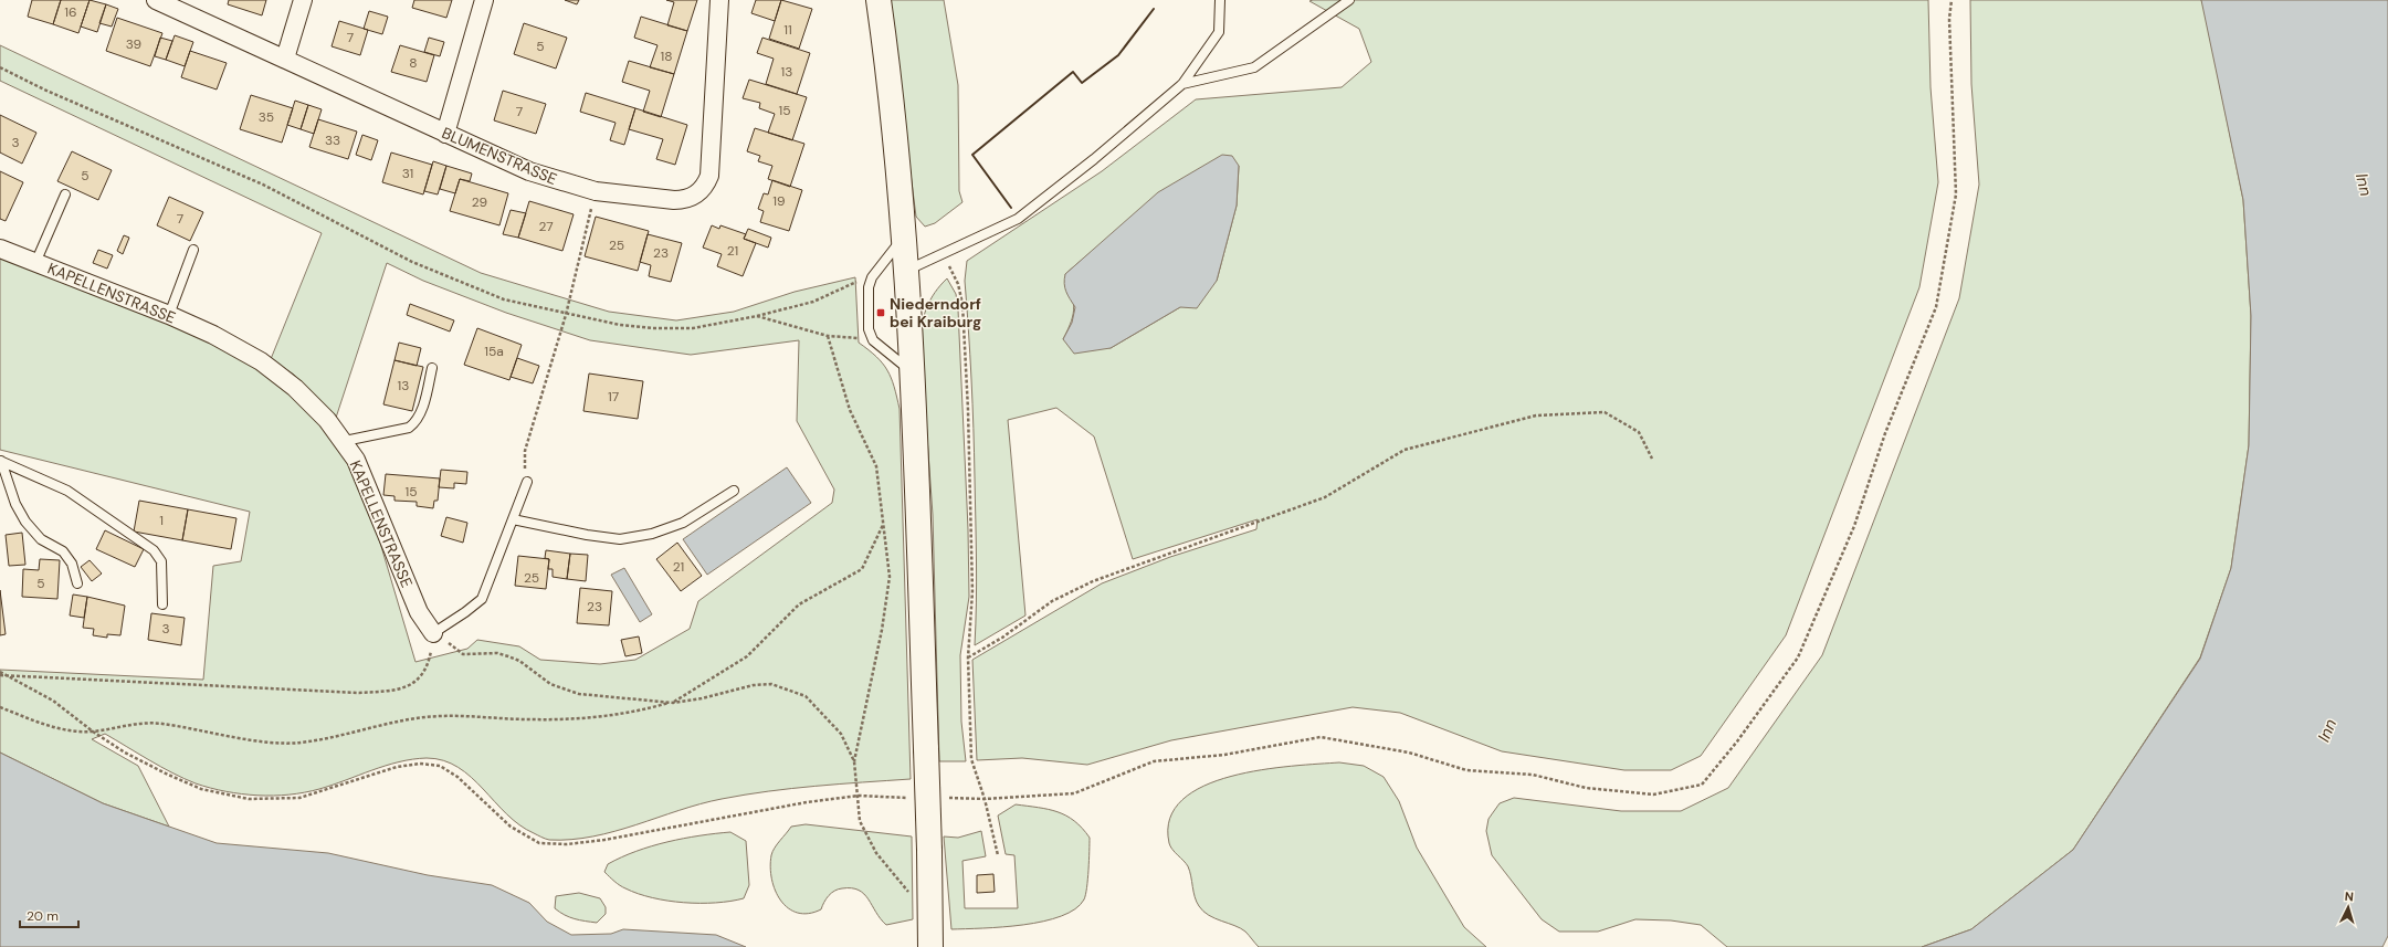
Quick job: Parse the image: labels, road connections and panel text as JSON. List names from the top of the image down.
{
  "streets": {
    "street": ["BLUMENSTRASSE", "KAPELLENSTRASSE"]
  },
  "water": ["Inn"],
  "places": {
    "transit": ["Niederndorf bei Kraiburg"]
  },
  "house_numbers": [
    "16",
    "11",
    "7",
    "39",
    "5",
    "18",
    "8",
    "13",
    "15",
    "7",
    "35",
    "33",
    "3",
    "31",
    "5",
    "19",
    "29",
    "7",
    "27",
    "25",
    "21",
    "23",
    "15a",
    "13",
    "17",
    "15",
    "1",
    "21",
    "25",
    "5",
    "23",
    "3"
  ],
  "scale_bar": "20 m",
  "north": "top"
}
